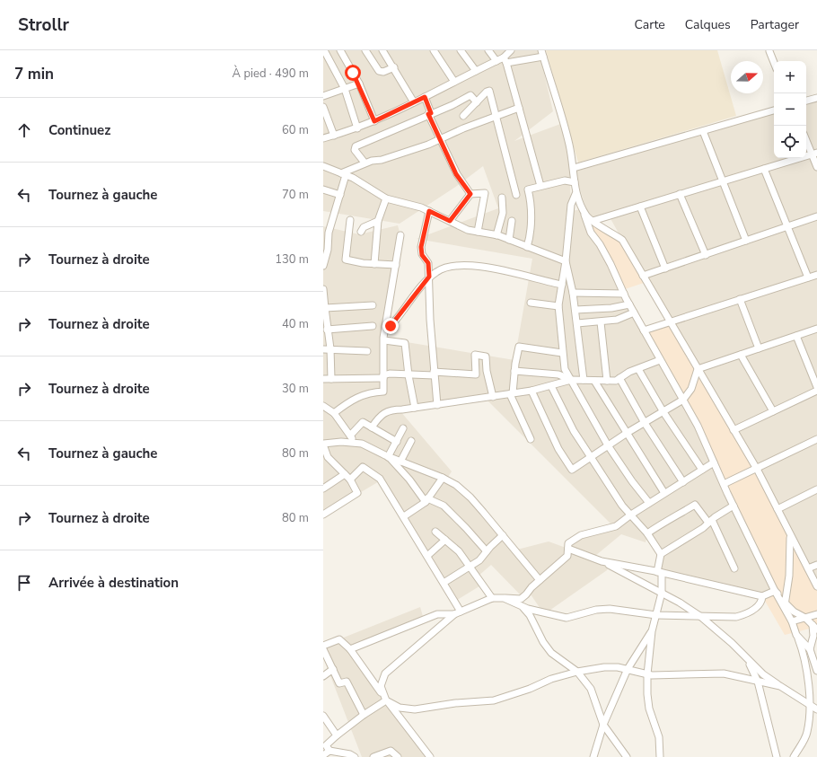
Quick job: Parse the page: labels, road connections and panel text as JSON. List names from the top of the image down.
{
  "north": "right",
  "page": {
    "header": "Strollr",
    "nav": ["Carte", "Calques", "Partager"],
    "heading": ["7 min", "À pied · 490 m"],
    "map_buttons": ["+", "−"],
    "list": [
      ["Continuez", "60 m"],
      ["Tournez à gauche", "70 m"],
      ["Tournez à droite", "130 m"],
      ["Tournez à droite", "40 m"],
      ["Tournez à droite", "30 m"],
      ["Tournez à gauche", "80 m"],
      ["Tournez à droite", "80 m"],
      "Arrivée à destination"
    ]
  }
}
